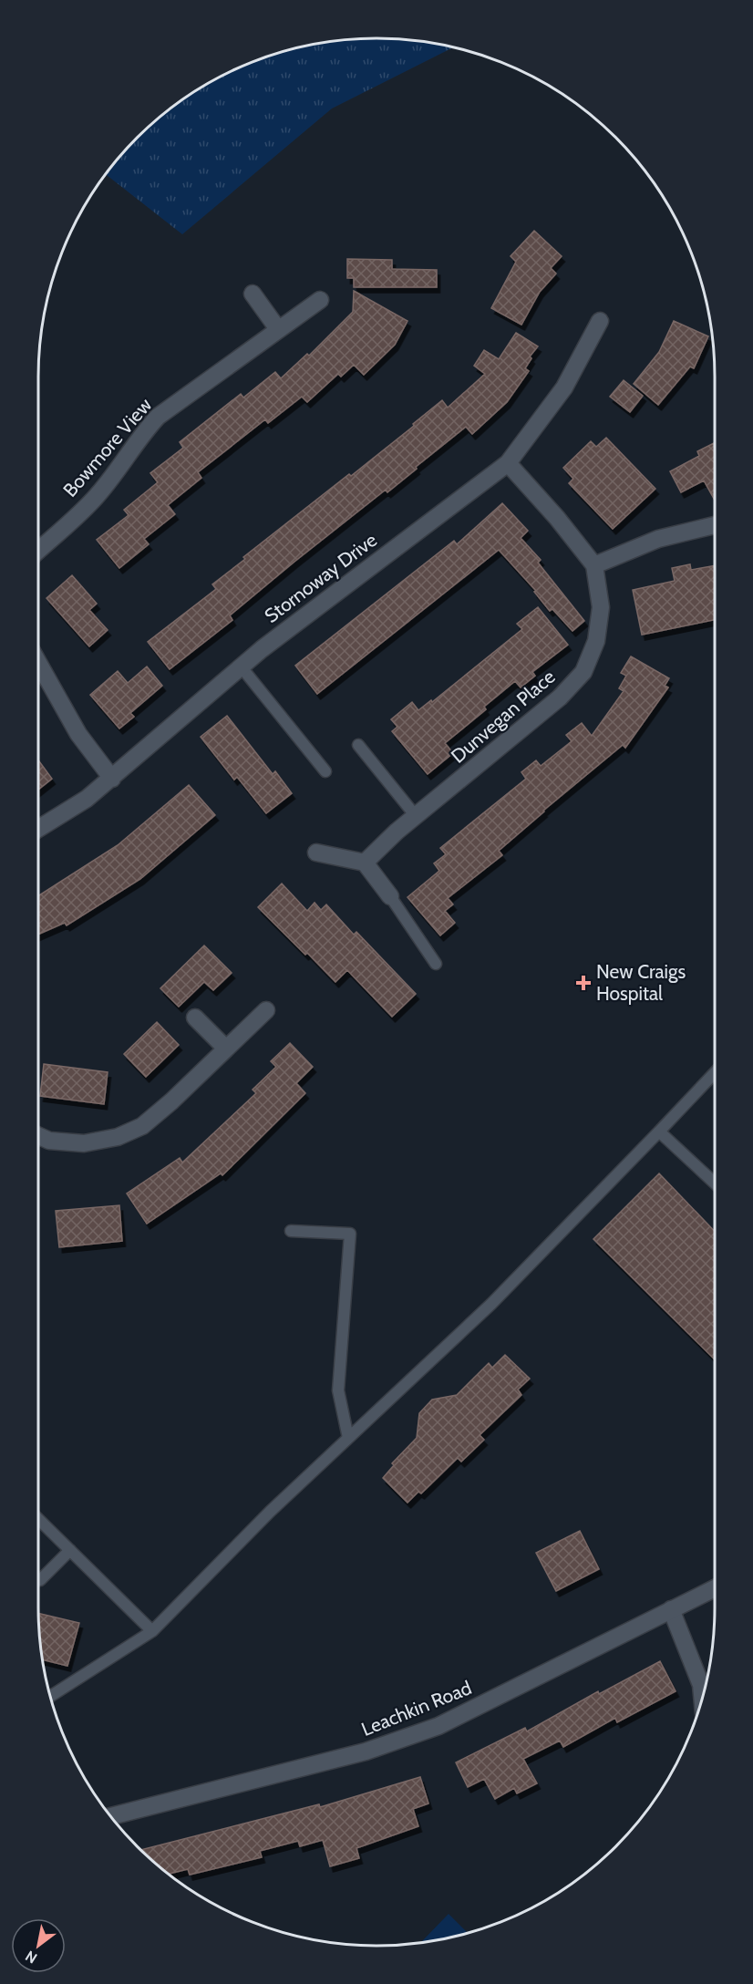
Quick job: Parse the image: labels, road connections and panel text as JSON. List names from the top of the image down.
{
  "streets": {
    "street": [
      "Bowmore View",
      "Stornoway Drive",
      "Dunvegan Place",
      "Leachkin Road"
    ]
  },
  "crossings": [
    ["Stornoway Drive", "Dunvegan Place"]
  ],
  "places": {
    "health": ["New Craigs Hospital"]
  },
  "north": "bottom left"
}
